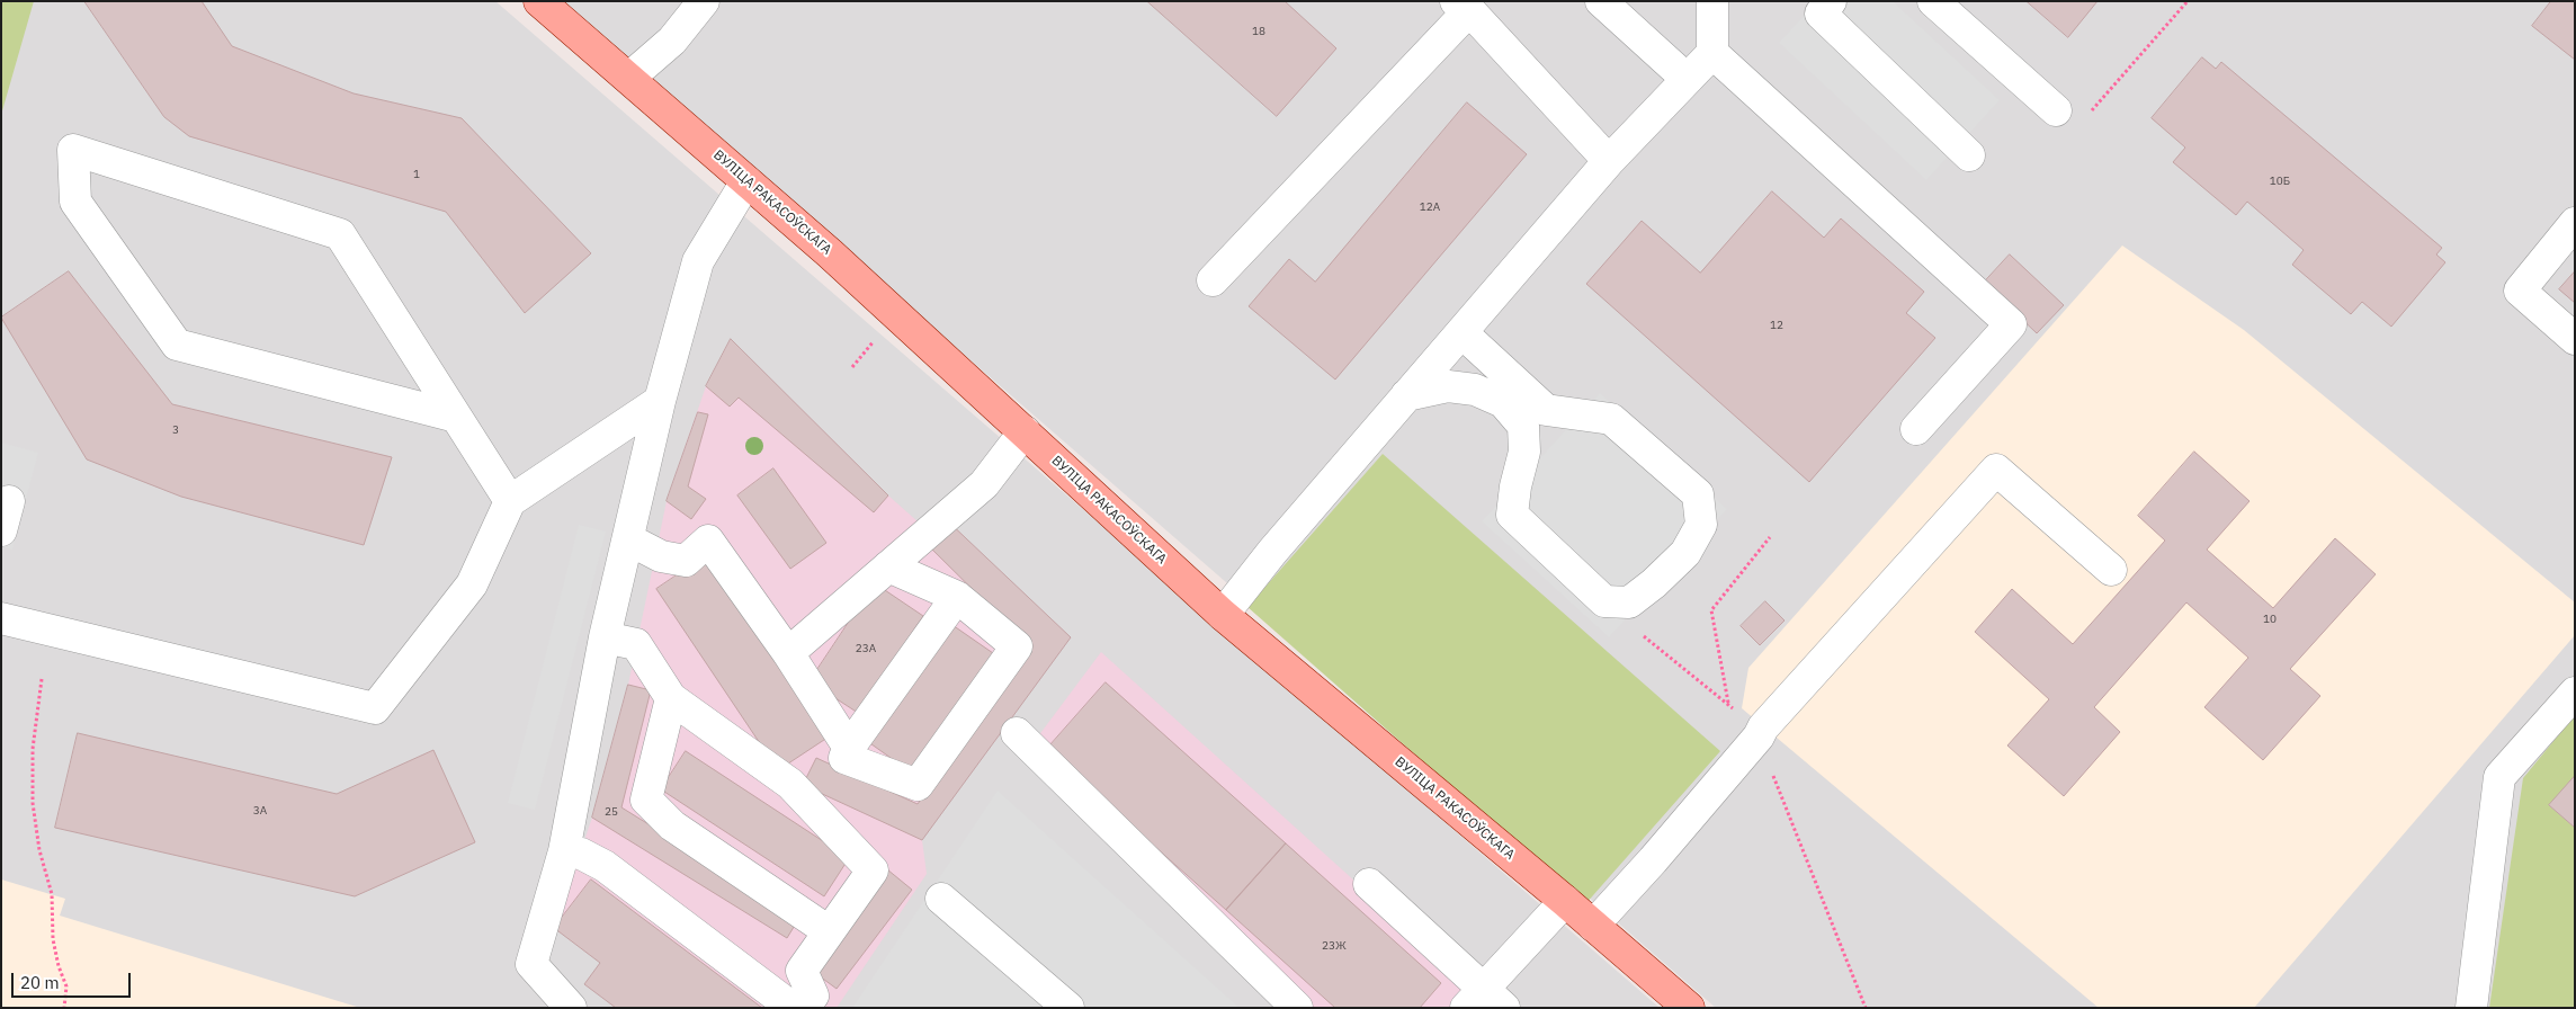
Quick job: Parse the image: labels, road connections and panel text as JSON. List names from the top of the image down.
{
  "streets": {
    "main road": ["ВУЛІЦА РАКАСОЎСКАГА"]
  },
  "house_numbers": [
    "18",
    "1",
    "10Б",
    "12А",
    "12",
    "3",
    "10",
    "23А",
    "3А",
    "25",
    "23Ж"
  ],
  "scale_bar": "20 m"
}
